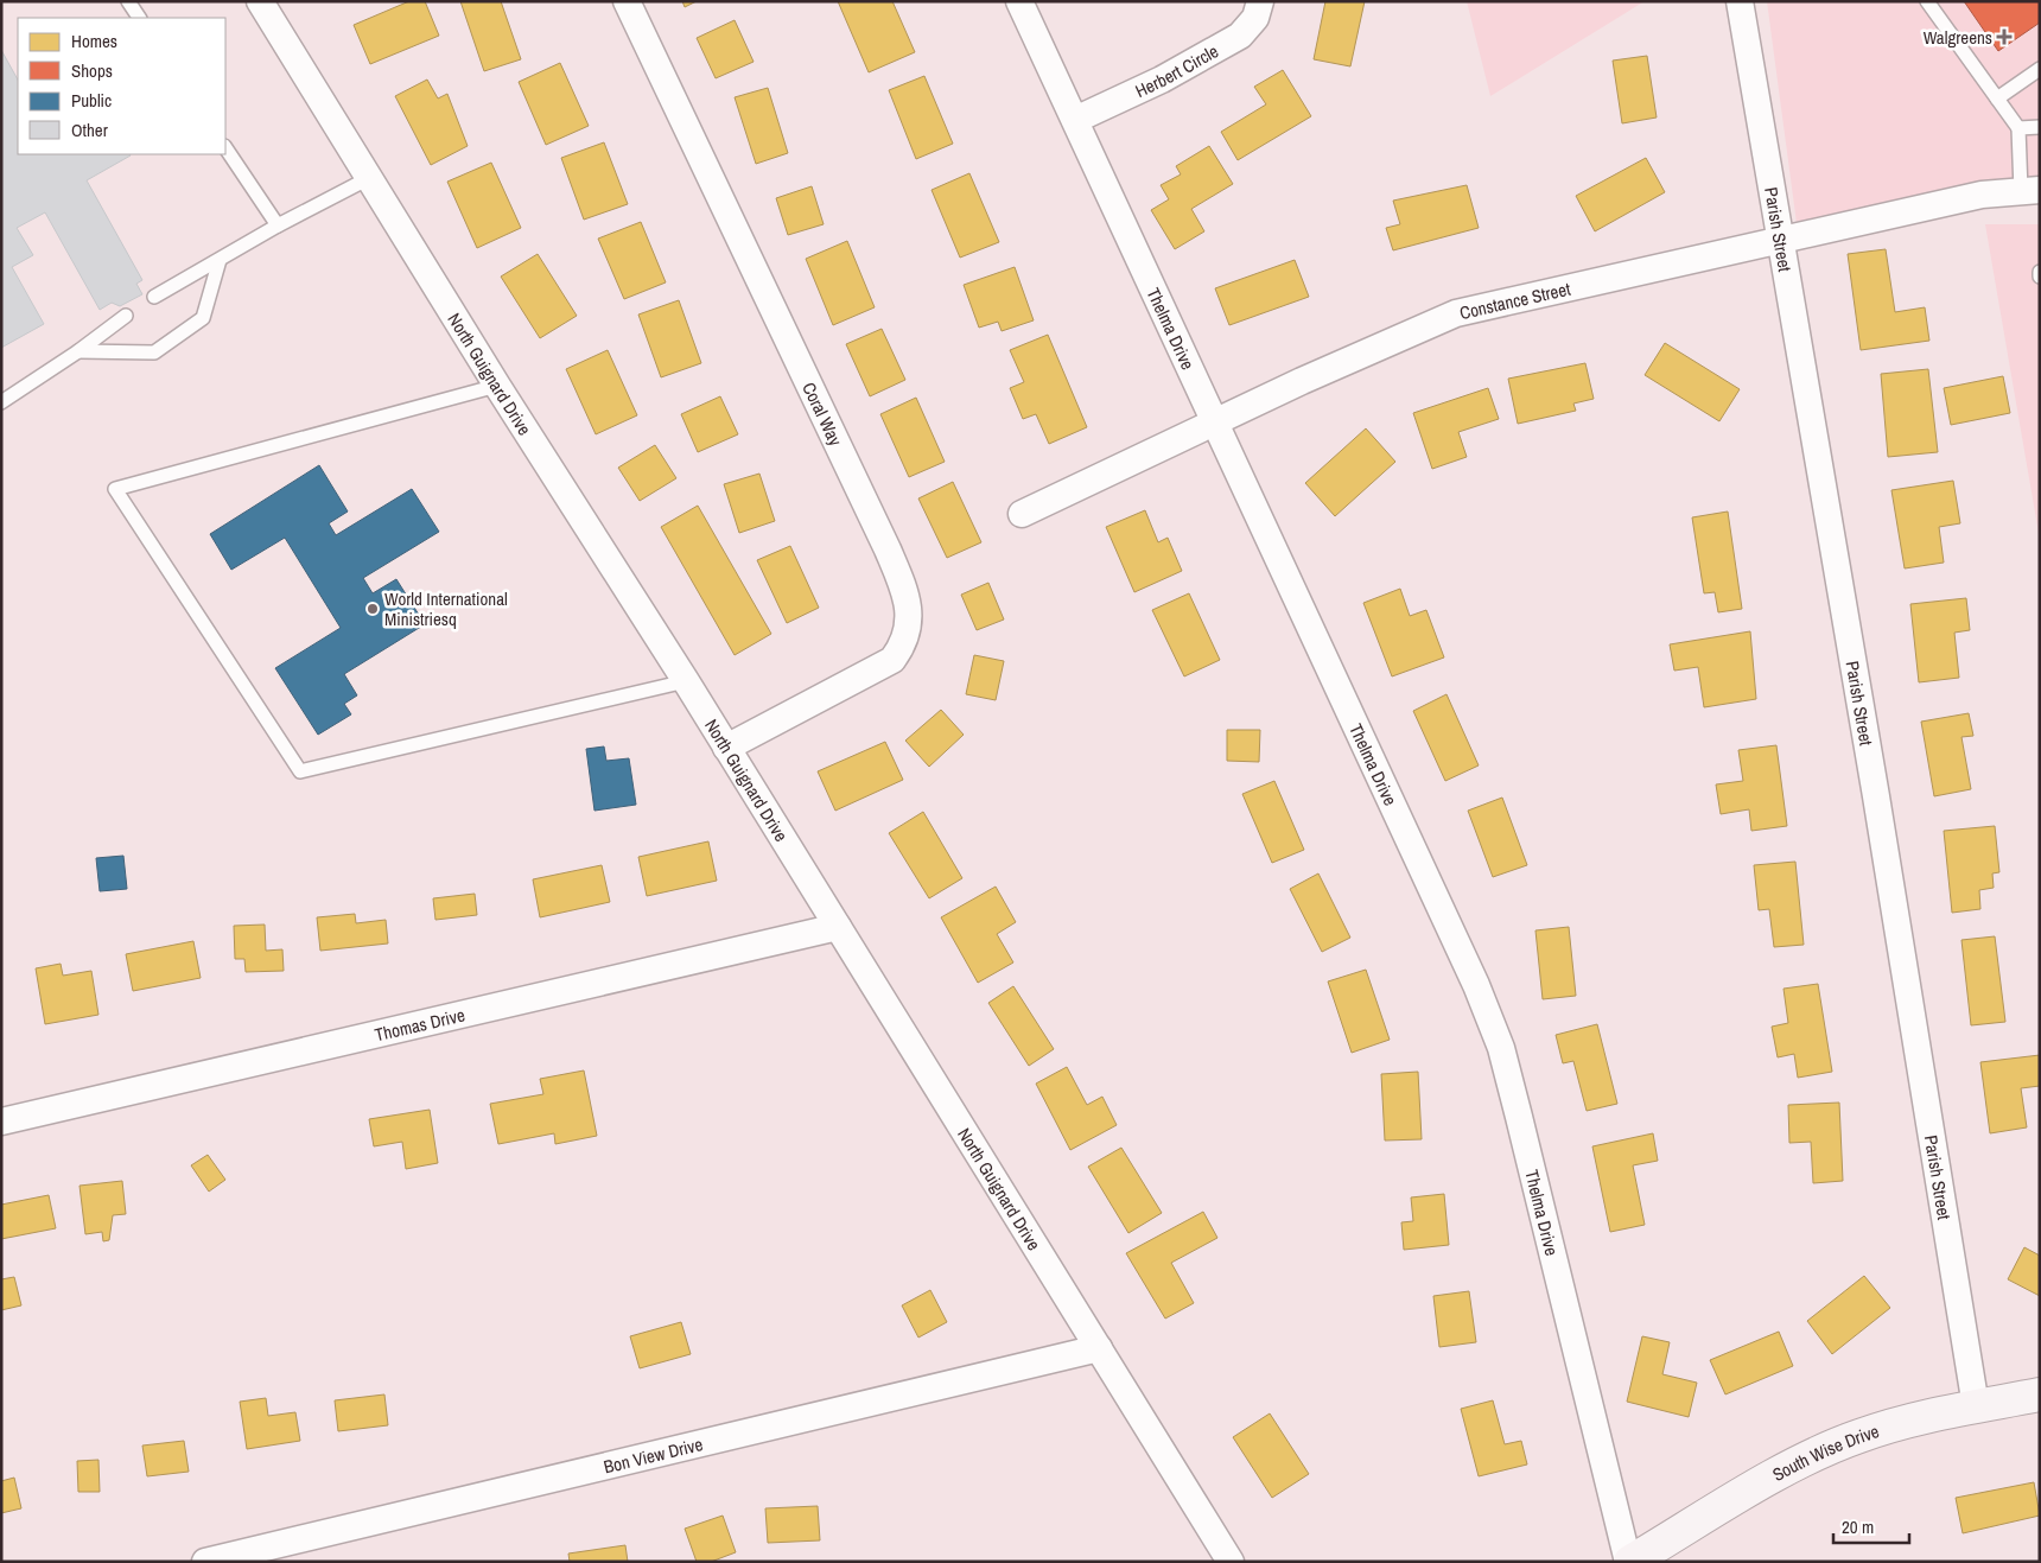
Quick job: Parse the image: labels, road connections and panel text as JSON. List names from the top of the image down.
{
  "streets": {
    "main road": ["South Wise Drive"],
    "street": [
      "Herbert Circle",
      "Parish Street",
      "Constance Street",
      "Thelma Drive",
      "North Guignard Drive",
      "Coral Way",
      "Thomas Drive",
      "Bon View Drive"
    ]
  },
  "crossings": [
    ["Herbert Circle", "Thelma Drive"],
    ["Parish Street", "Constance Street"],
    ["Parish Street", "South Wise Drive"],
    ["Constance Street", "Thelma Drive"],
    ["Thelma Drive", "South Wise Drive"],
    ["North Guignard Drive", "Coral Way"],
    ["North Guignard Drive", "Thomas Drive"],
    ["North Guignard Drive", "Bon View Drive"]
  ],
  "places": {
    "health": ["Walgreens"],
    "other": ["World International Ministriesq"]
  },
  "legend": [
    "Homes",
    "Shops",
    "Public",
    "Other"
  ],
  "scale_bar": "20 m"
}
